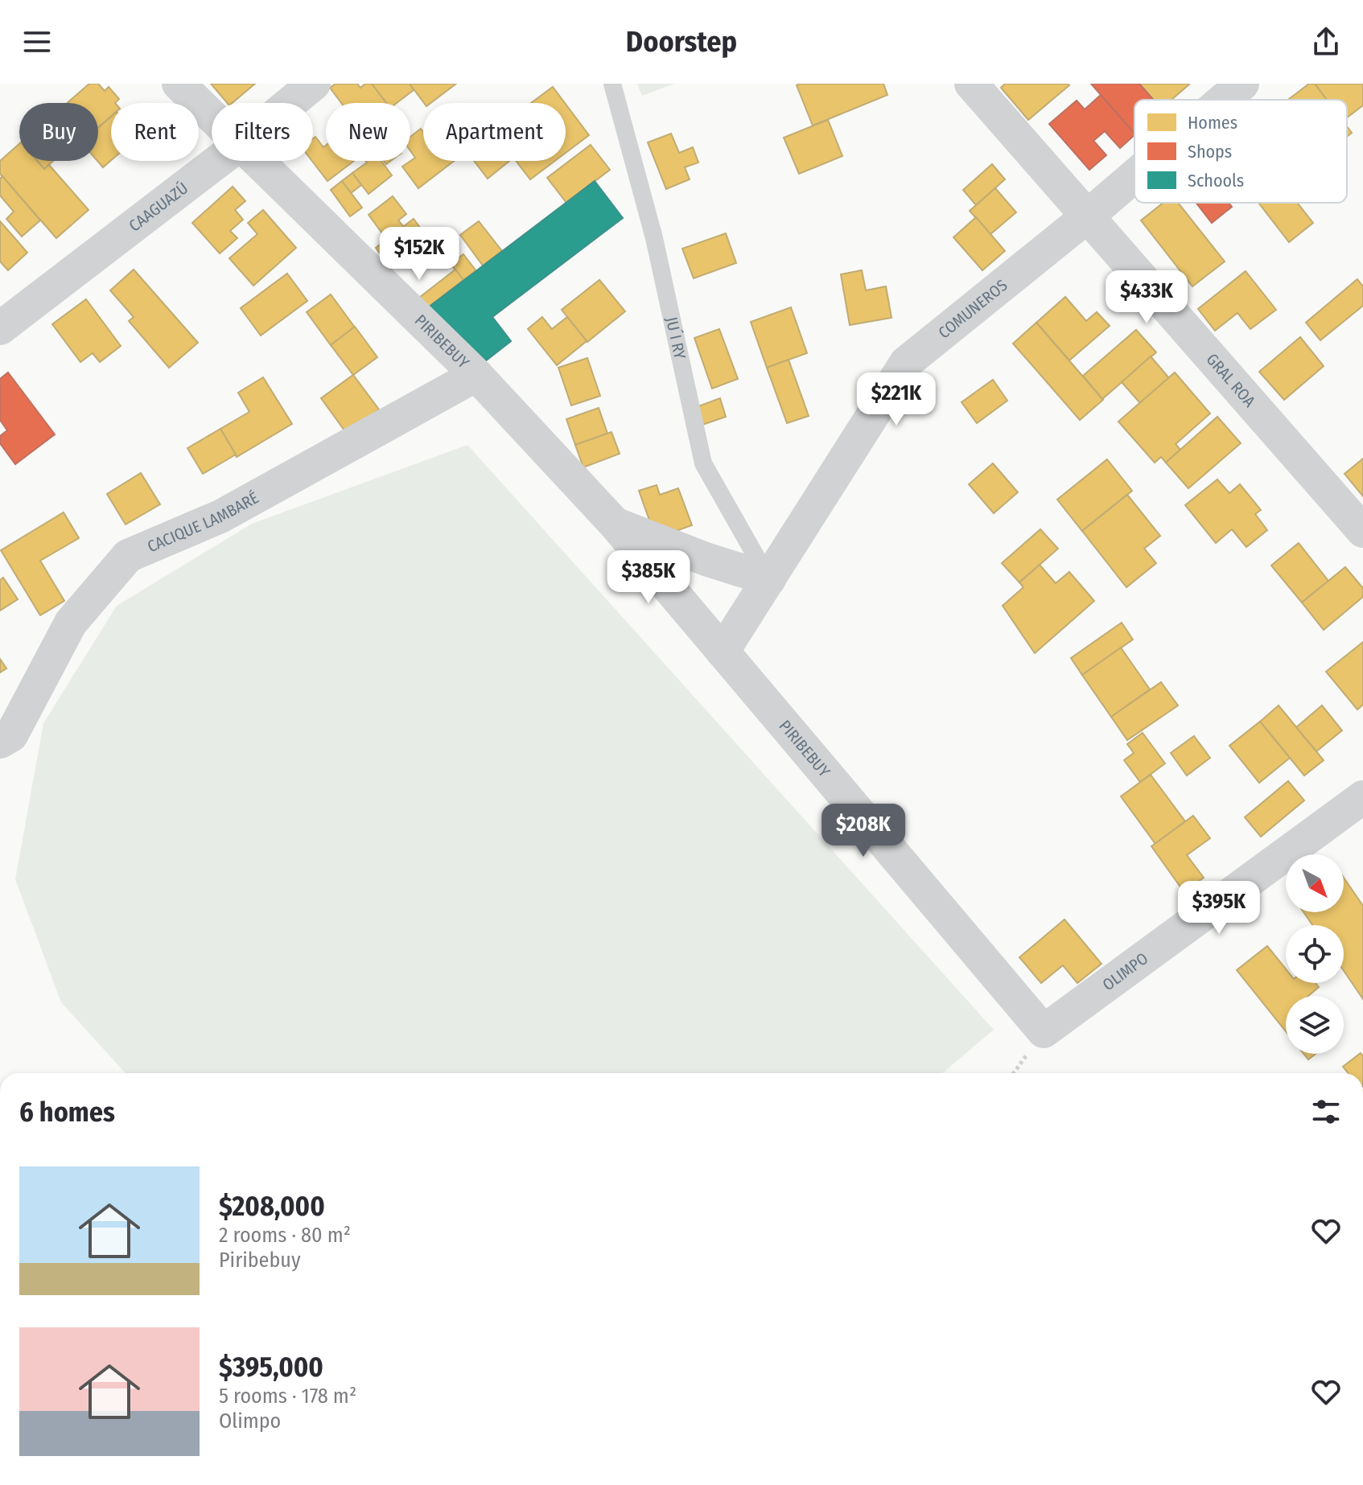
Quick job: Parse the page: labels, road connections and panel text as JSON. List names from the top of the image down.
{
  "streets": {
    "street": [
      "CAAGUAZÚ",
      "COMUNEROS",
      "PIRIBEBUY",
      "GRAL ROA",
      "CACIQUE LAMBARÉ",
      "OLIMPO"
    ],
    "lane": ["JU´I RY"]
  },
  "crossings": [
    ["COMUNEROS", "JU´I RY"],
    ["COMUNEROS", "PIRIBEBUY"],
    ["COMUNEROS", "GRAL ROA"],
    ["JU´I RY", "PIRIBEBUY"],
    ["PIRIBEBUY", "CACIQUE LAMBARÉ"],
    ["PIRIBEBUY", "OLIMPO"]
  ],
  "legend": ["Homes", "Shops", "Schools"],
  "north": "bottom right",
  "page": {
    "header": "Doorstep",
    "chip": [
      "Buy",
      "Rent",
      "Filters",
      "New",
      "Apartment"
    ],
    "price": [
      "$152K",
      "$433K",
      "$221K",
      "$385K",
      "$208K",
      "$395K"
    ],
    "heading": "6 homes",
    "list": [
      {
        "name": "$208,000",
        "note": "2 rooms · 80 m² · Piribebuy"
      },
      {
        "name": "$395,000",
        "note": "5 rooms · 178 m² · Olimpo"
      }
    ]
  }
}
